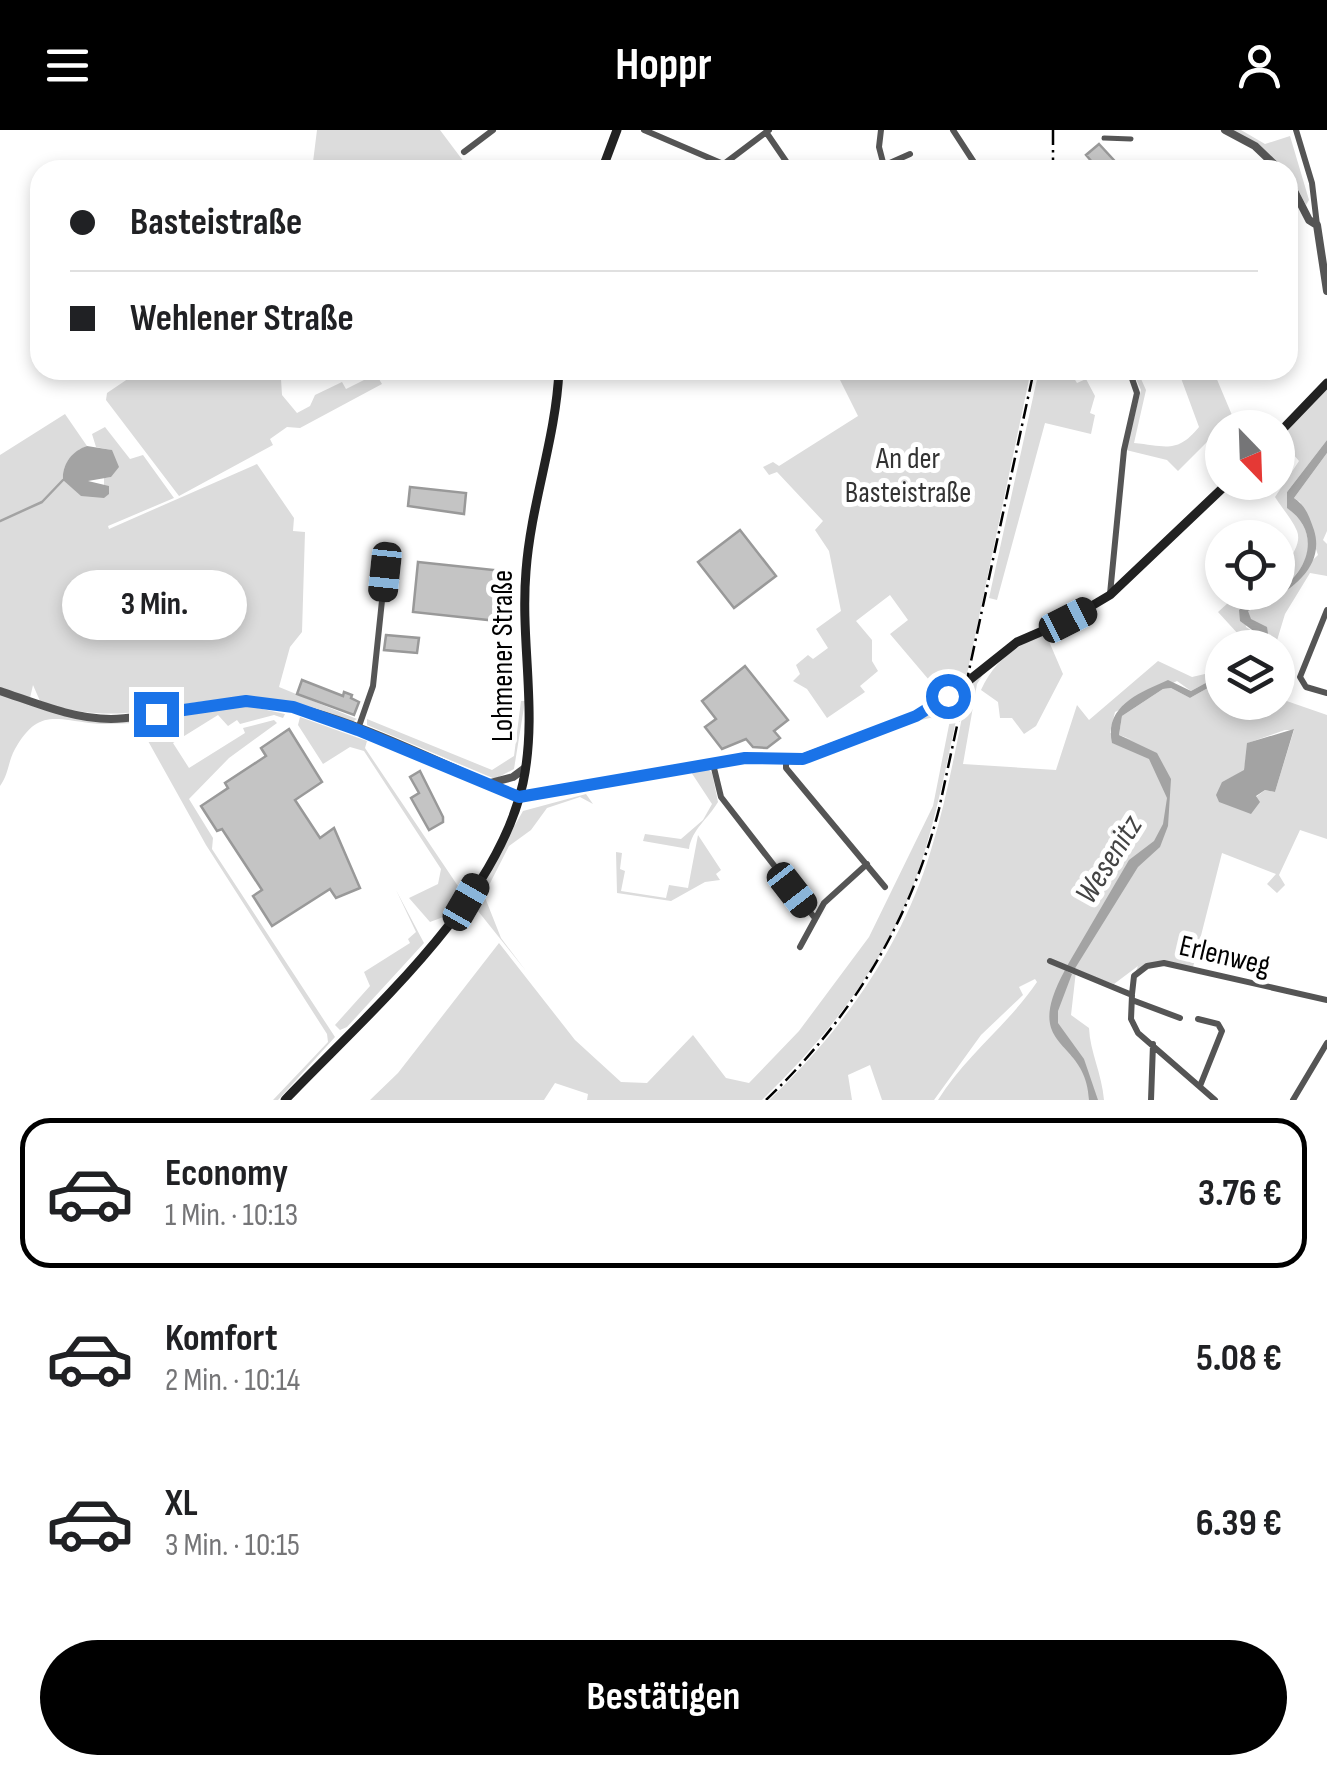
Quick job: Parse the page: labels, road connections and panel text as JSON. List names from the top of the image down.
{
  "streets": {
    "main road": ["Lohmener Straße"],
    "street": ["Erlenweg"]
  },
  "water": ["Wesenitz"],
  "parks": ["An der Basteistraße"],
  "north": "bottom right",
  "page": {
    "header": "Hoppr",
    "banner": ["Basteistraße", "Wehlener Straße"],
    "bubble": "3 Min.",
    "list": [
      {
        "name": "Economy",
        "note": "1 Min. · 10:13",
        "value": "3.76 €"
      },
      {
        "name": "Komfort",
        "note": "2 Min. · 10:14",
        "value": "5.08 €"
      },
      {
        "name": "XL",
        "note": "3 Min. · 10:15",
        "value": "6.39 €"
      }
    ],
    "buttons": "Bestätigen"
  }
}
